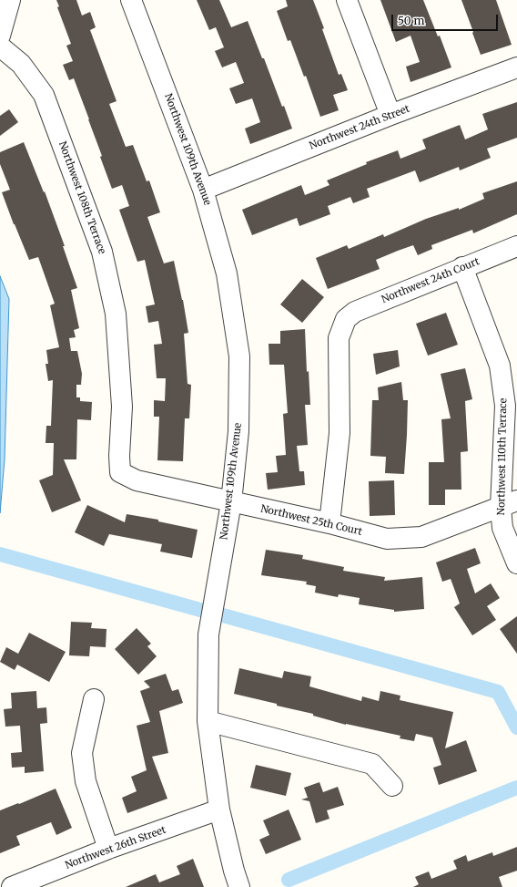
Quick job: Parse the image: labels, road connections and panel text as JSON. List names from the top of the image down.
{
  "streets": {
    "street": [
      "Northwest 24th Street",
      "Northwest 109th Avenue",
      "Northwest 108th Terrace",
      "Northwest 24th Court",
      "Northwest 110th Terrace",
      "Northwest 25th Court",
      "Northwest 26th Street"
    ]
  },
  "crossings": [
    ["Northwest 24th Street", "Northwest 109th Avenue"],
    ["Northwest 109th Avenue", "Northwest 25th Court"],
    ["Northwest 109th Avenue", "Northwest 26th Street"],
    ["Northwest 108th Terrace", "Northwest 25th Court"],
    ["Northwest 24th Court", "Northwest 110th Terrace"],
    ["Northwest 24th Court", "Northwest 25th Court"],
    ["Northwest 110th Terrace", "Northwest 25th Court"]
  ],
  "scale_bar": "50 m"
}
